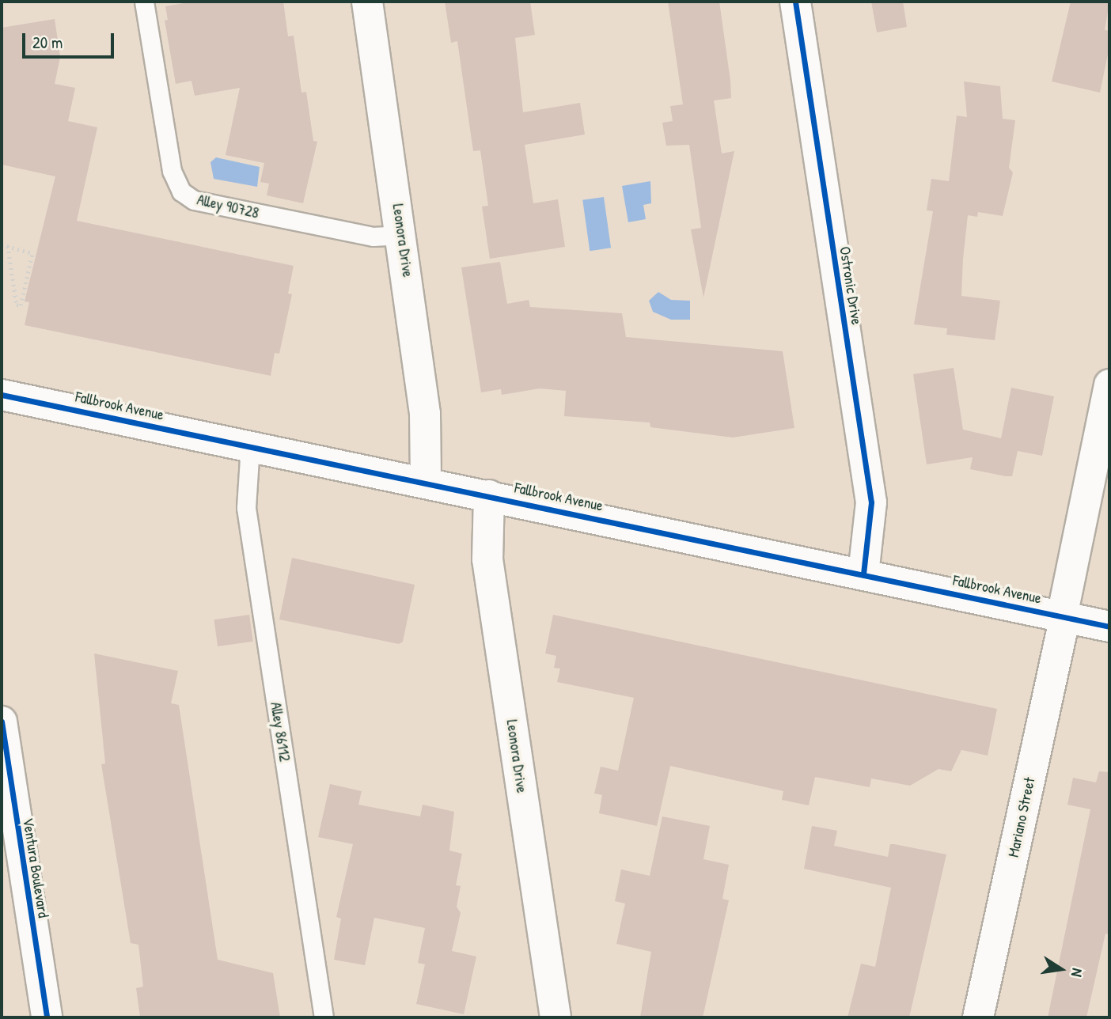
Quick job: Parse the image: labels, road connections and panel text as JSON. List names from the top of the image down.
{
  "streets": {
    "street": [
      "Leonora Drive",
      "Ostronic Drive",
      "Fallbrook Avenue",
      "Mariano Street",
      "Ventura Boulevard"
    ],
    "lane": ["Alley 90728", "Alley 86112"]
  },
  "crossings": [
    ["Alley 90728", "Leonora Drive"],
    ["Leonora Drive", "Fallbrook Avenue"],
    ["Ostronic Drive", "Fallbrook Avenue"],
    ["Fallbrook Avenue", "Alley 86112"],
    ["Fallbrook Avenue", "Mariano Street"]
  ],
  "scale_bar": "20 m",
  "north": "right"
}
